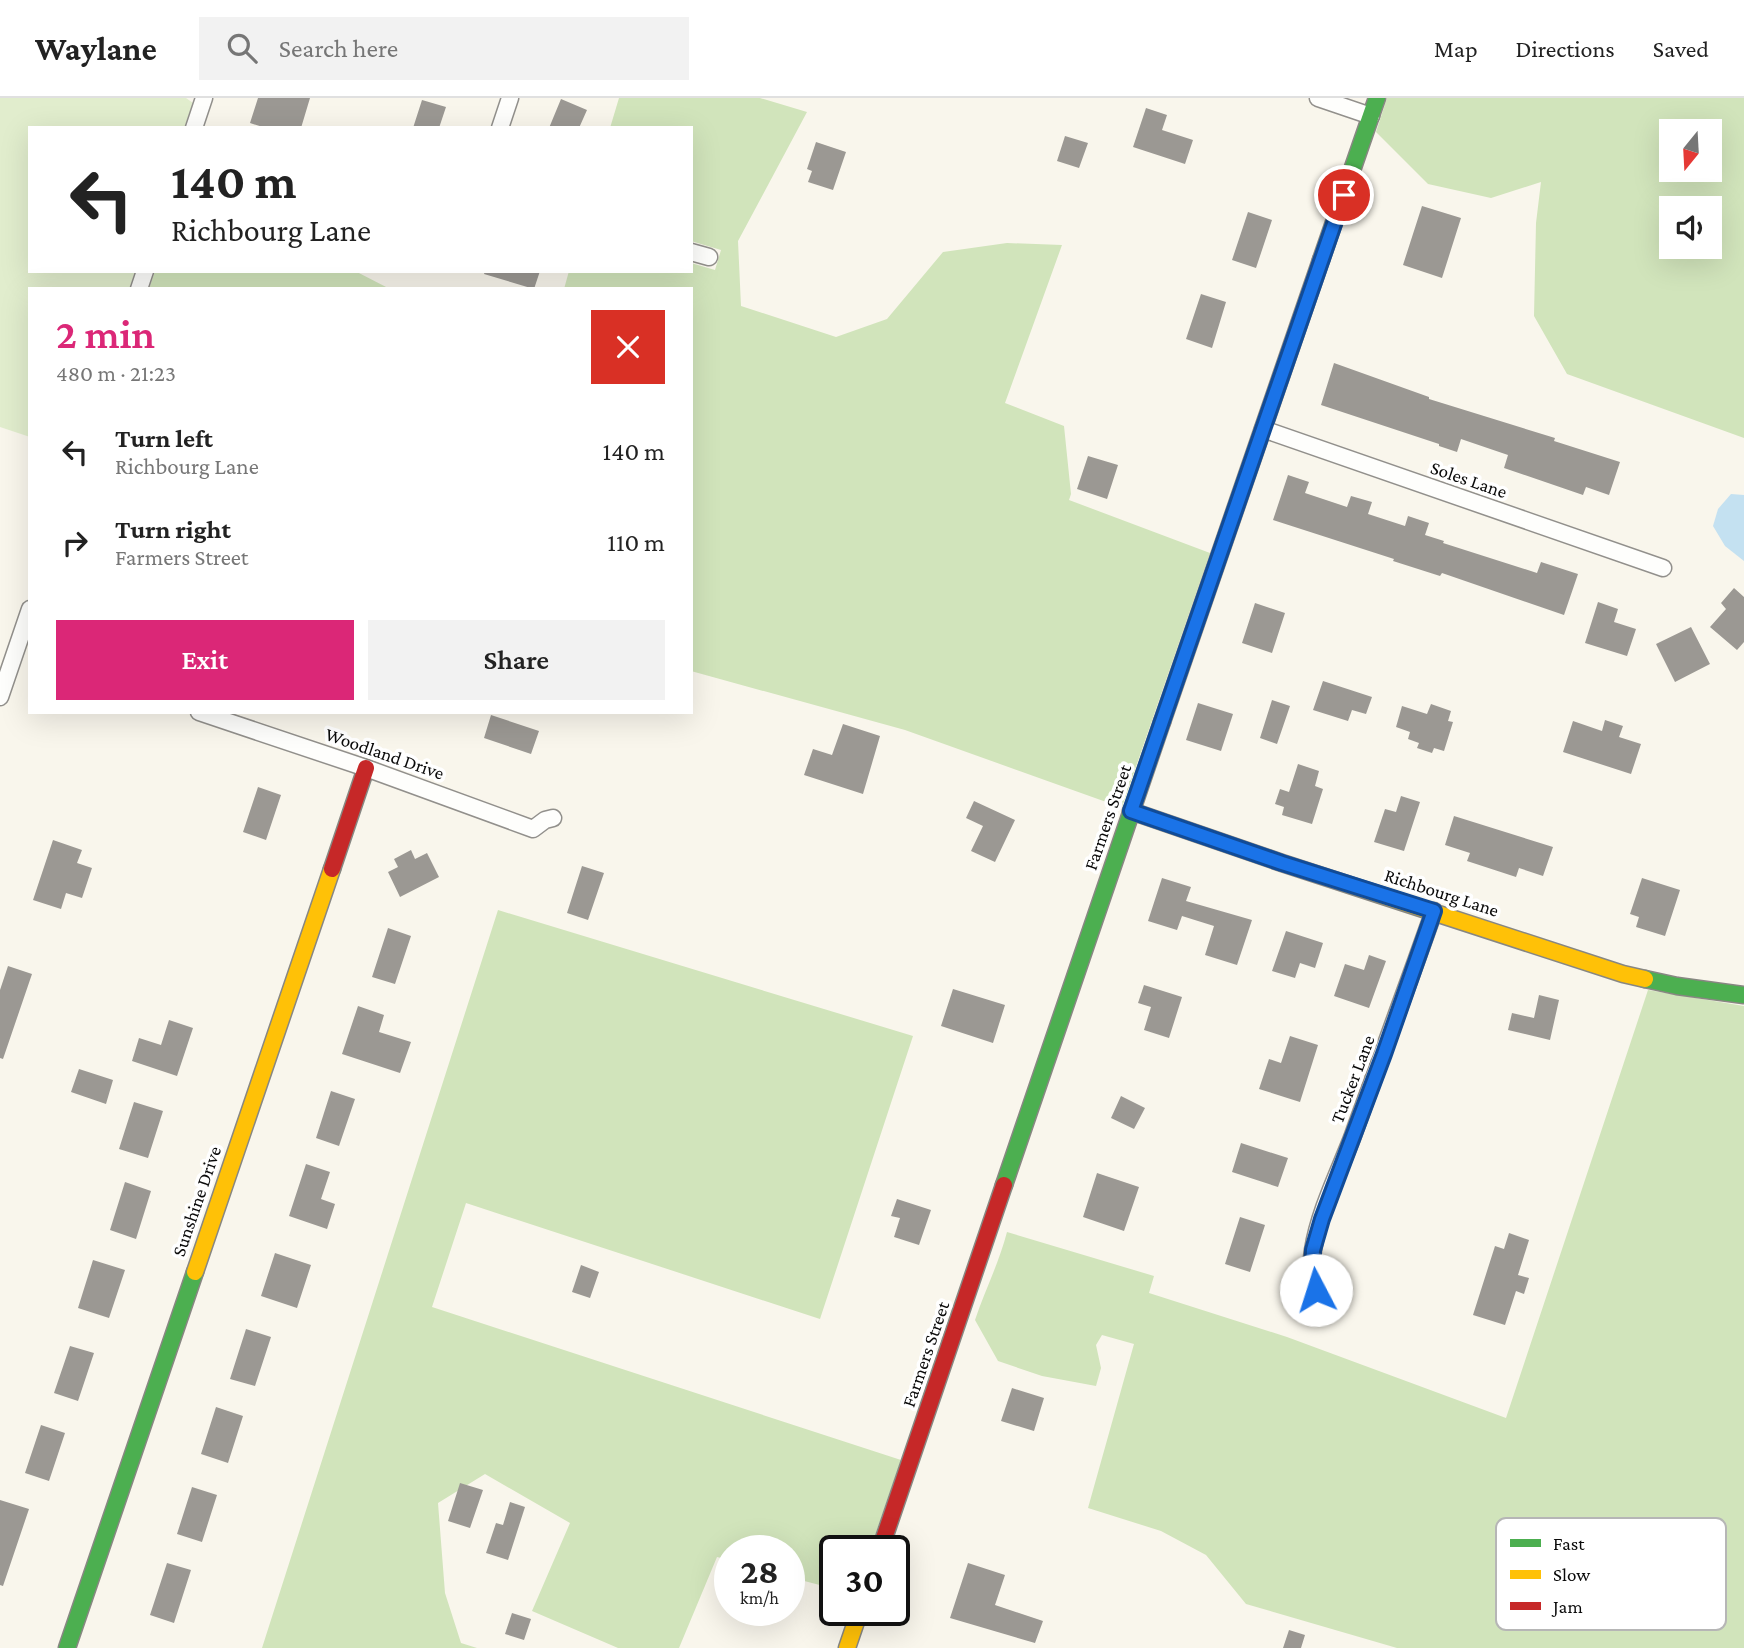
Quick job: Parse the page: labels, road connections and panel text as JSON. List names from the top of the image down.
{
  "streets": {
    "street": [
      "Soles Lane",
      "Woodland Drive",
      "Farmers Street",
      "Richbourg Lane",
      "Tucker Lane",
      "Sunshine Drive"
    ]
  },
  "crossings": [
    ["Soles Lane", "Farmers Street"],
    ["Woodland Drive", "Sunshine Drive"],
    ["Farmers Street", "Richbourg Lane"],
    ["Richbourg Lane", "Tucker Lane"]
  ],
  "legend": ["Fast", "Slow", "Jam"],
  "north": "bottom",
  "page": {
    "header": "Waylane",
    "search": "Search here",
    "nav": ["Map", "Directions", "Saved"],
    "turn": ["140 m", "Richbourg Lane"],
    "heading": ["2 min", "480 m · 21:23"],
    "list": [
      {
        "name": "Turn left",
        "note": "Richbourg Lane",
        "value": "140 m"
      },
      {
        "name": "Turn right",
        "note": "Farmers Street",
        "value": "110 m"
      }
    ],
    "buttons": ["Exit", "Share"],
    "speed": "28 km/h",
    "limit": "30"
  }
}
